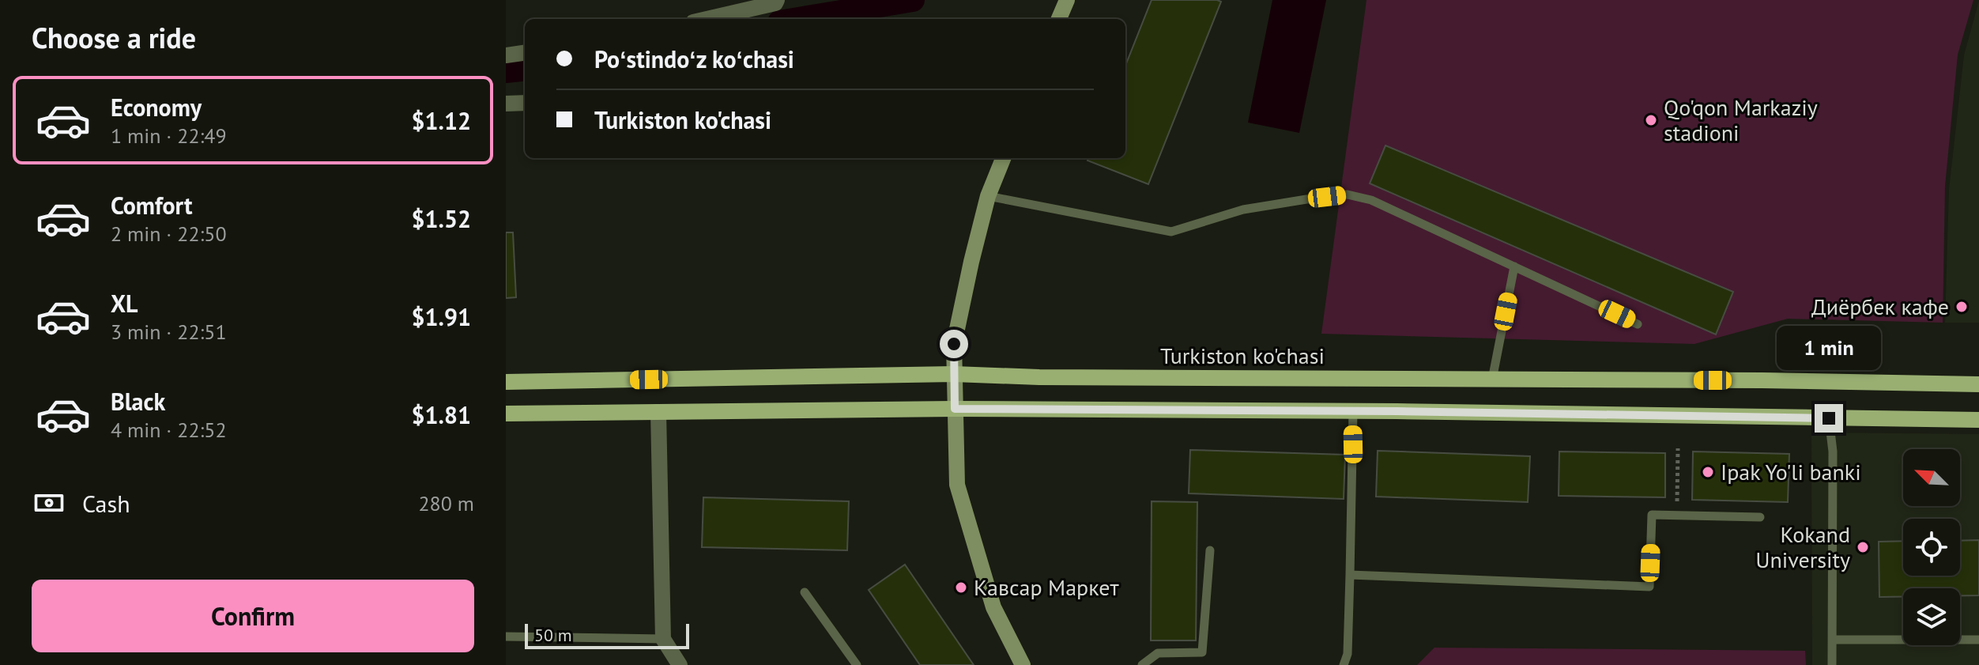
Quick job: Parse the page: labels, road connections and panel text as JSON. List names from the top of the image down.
{
  "streets": {
    "main road": ["Turkiston ko'chasi"]
  },
  "places": [
    "Qo'qon Markaziy stadioni",
    "Диёрбек кафе",
    "Ipak Yo'li banki",
    "Kokand University",
    "Кавсар Маркет"
  ],
  "scale_bar": "50 m",
  "north": "top left",
  "page": {
    "heading": "Choose a ride",
    "banner": ["Poʻstindoʻz koʻchasi", "Turkiston ko'chasi"],
    "list": [
      {
        "name": "Economy",
        "note": "1 min · 22:49",
        "value": "$1.12"
      },
      {
        "name": "Comfort",
        "note": "2 min · 22:50",
        "value": "$1.52"
      },
      {
        "name": "XL",
        "note": "3 min · 22:51",
        "value": "$1.91"
      },
      {
        "name": "Black",
        "note": "4 min · 22:52",
        "value": "$1.81"
      }
    ],
    "bubble": "1 min",
    "pay": ["Cash", "280 m"],
    "buttons": "Confirm",
    "scale": "50 m"
  }
}
